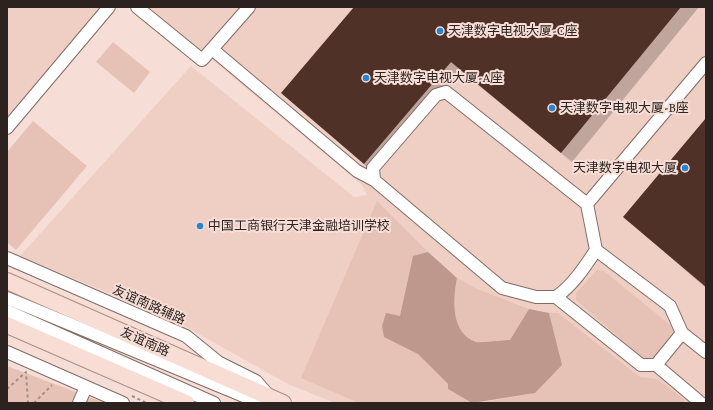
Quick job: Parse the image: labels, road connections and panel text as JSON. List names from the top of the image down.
{
  "streets": {
    "main road": ["友谊南路"],
    "street": ["友谊南路辅路"]
  },
  "crossings": [
    ["友谊南路辅路", "友谊南路"]
  ],
  "places": [
    "天津数字电视大厦-C座",
    "天津数字电视大厦-A座",
    "天津数字电视大厦-B座",
    "天津数字电视大厦",
    "中国工商银行天津金融培训学校"
  ]
}
